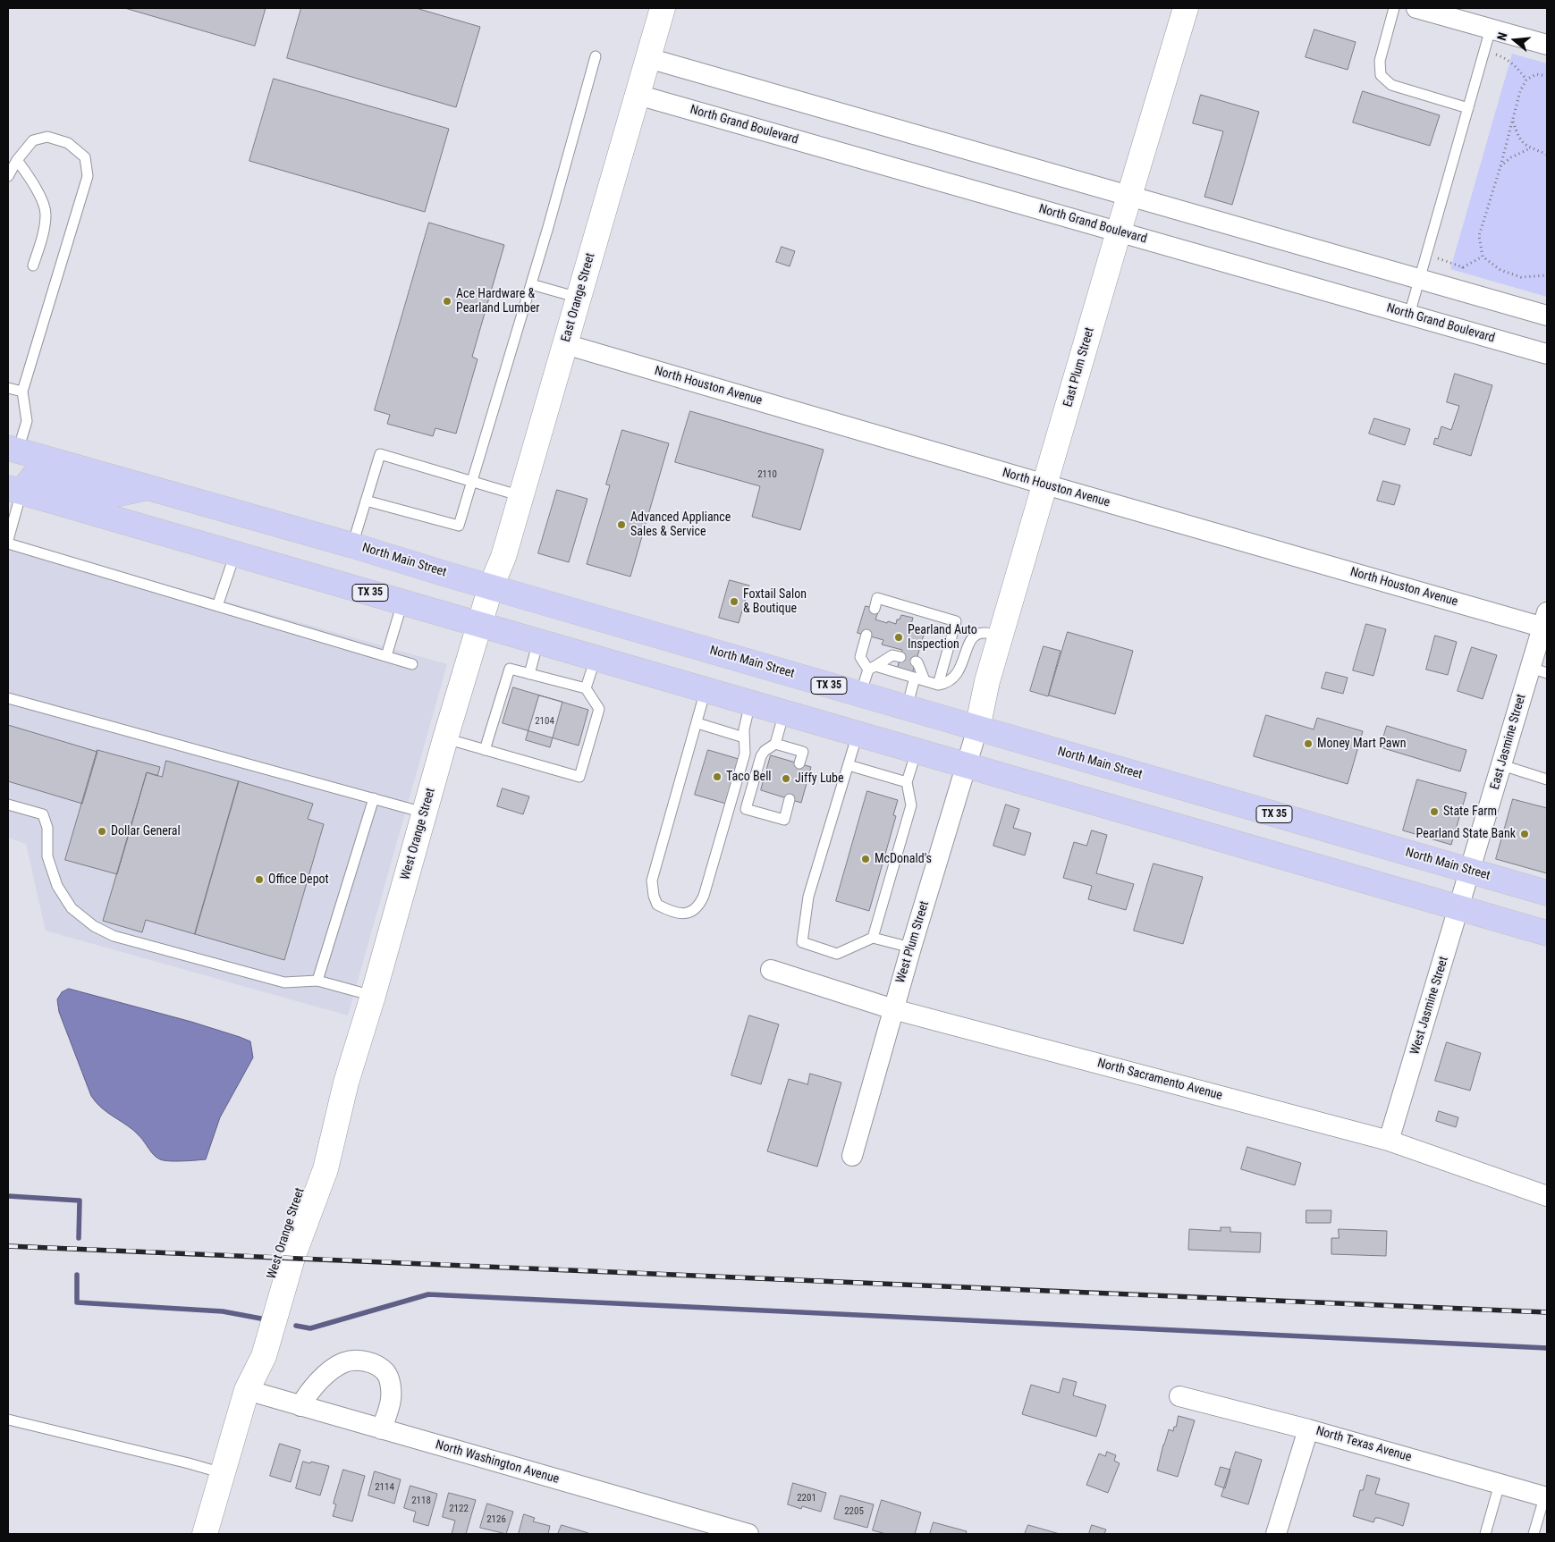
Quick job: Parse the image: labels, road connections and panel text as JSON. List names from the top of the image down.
{
  "streets": {
    "main road": ["North Main Street", "TX 35"],
    "street": [
      "North Grand Boulevard",
      "East Orange Street",
      "East Plum Street",
      "North Houston Avenue",
      "East Jasmine Street",
      "West Orange Street",
      "West Plum Street",
      "West Jasmine Street",
      "North Sacramento Avenue",
      "North Texas Avenue",
      "North Washington Avenue"
    ]
  },
  "crossings": [
    ["North Grand Boulevard", "East Orange Street"],
    ["North Grand Boulevard", "East Plum Street"],
    ["East Orange Street", "North Houston Avenue"],
    ["East Orange Street", "North Main Street"],
    ["East Orange Street", "West Orange Street"],
    ["East Plum Street", "North Houston Avenue"],
    ["East Plum Street", "North Main Street"],
    ["East Plum Street", "West Plum Street"],
    ["North Houston Avenue", "East Jasmine Street"],
    ["North Main Street", "East Jasmine Street"],
    ["North Main Street", "West Orange Street"],
    ["North Main Street", "West Plum Street"],
    ["North Main Street", "West Jasmine Street"],
    ["TX 35", "West Orange Street"],
    ["TX 35", "West Plum Street"],
    ["TX 35", "West Jasmine Street"],
    ["East Jasmine Street", "West Jasmine Street"],
    ["West Orange Street", "North Washington Avenue"],
    ["West Plum Street", "North Sacramento Avenue"],
    ["West Jasmine Street", "North Sacramento Avenue"]
  ],
  "places": [
    "Ace Hardware & Pearland Lumber",
    "Advanced Appliance Sales & Service",
    "Foxtail Salon & Boutique",
    "Pearland Auto Inspection",
    "Money Mart Pawn",
    "Taco Bell",
    "Jiffy Lube",
    "State Farm",
    "Dollar General",
    "Pearland State Bank",
    "McDonald's",
    "Office Depot"
  ],
  "house_numbers": [
    "2110",
    "2104",
    "2114",
    "2201",
    "2118",
    "2122",
    "2205",
    "2126"
  ],
  "north": "left"
}
